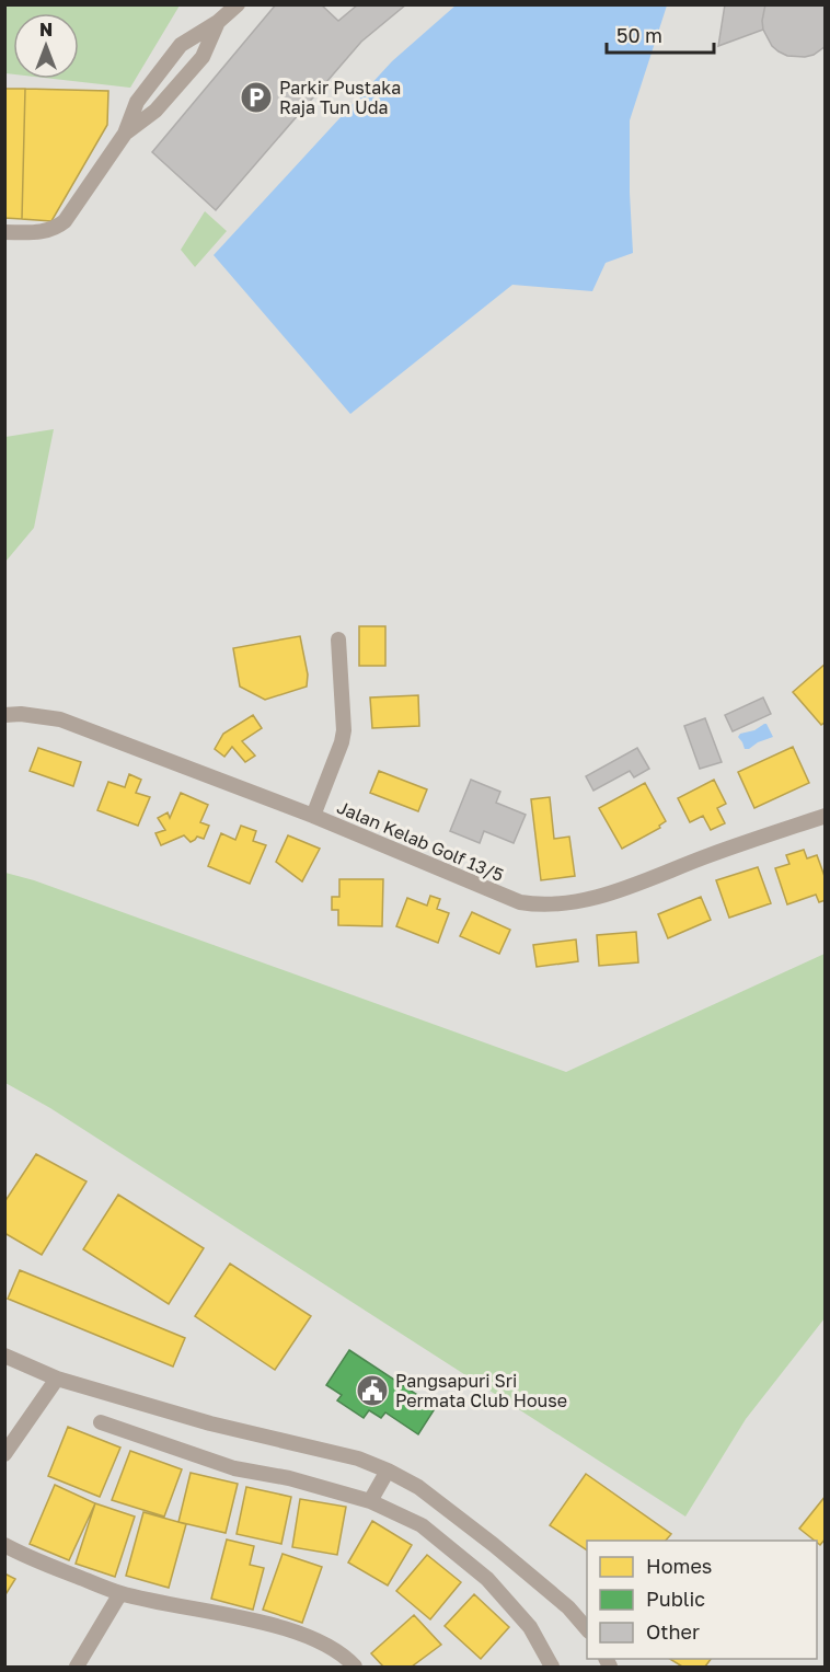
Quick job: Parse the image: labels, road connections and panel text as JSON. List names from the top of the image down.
{
  "streets": {
    "street": ["Jalan Kelab Golf 13/5"]
  },
  "places": {
    "parking": ["Parkir Pustaka Raja Tun Uda"],
    "public building": ["Pangsapuri Sri Permata Club House"]
  },
  "legend": ["Homes", "Public", "Other"],
  "scale_bar": "50 m",
  "north": "top"
}
